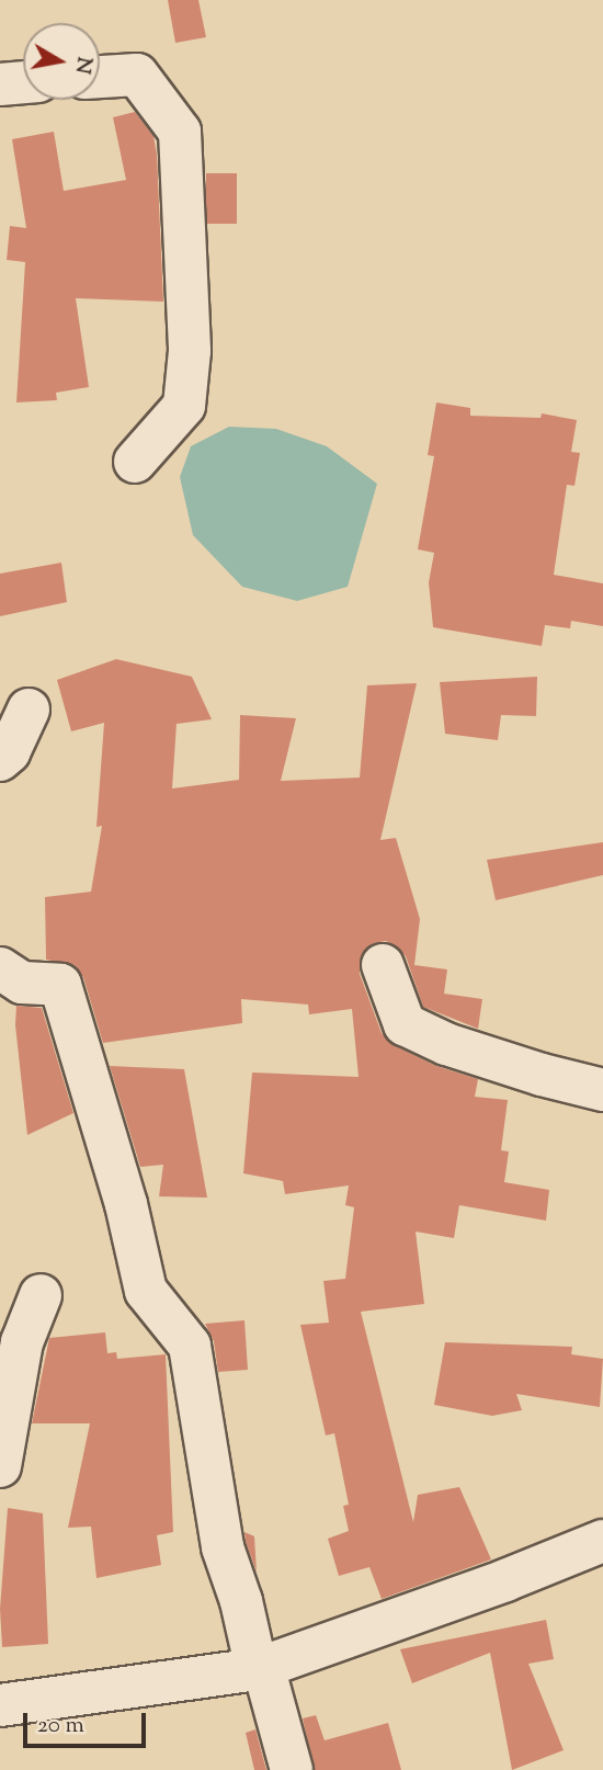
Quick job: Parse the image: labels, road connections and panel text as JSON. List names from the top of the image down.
{
  "scale_bar": "20 m",
  "north": "right"
}
